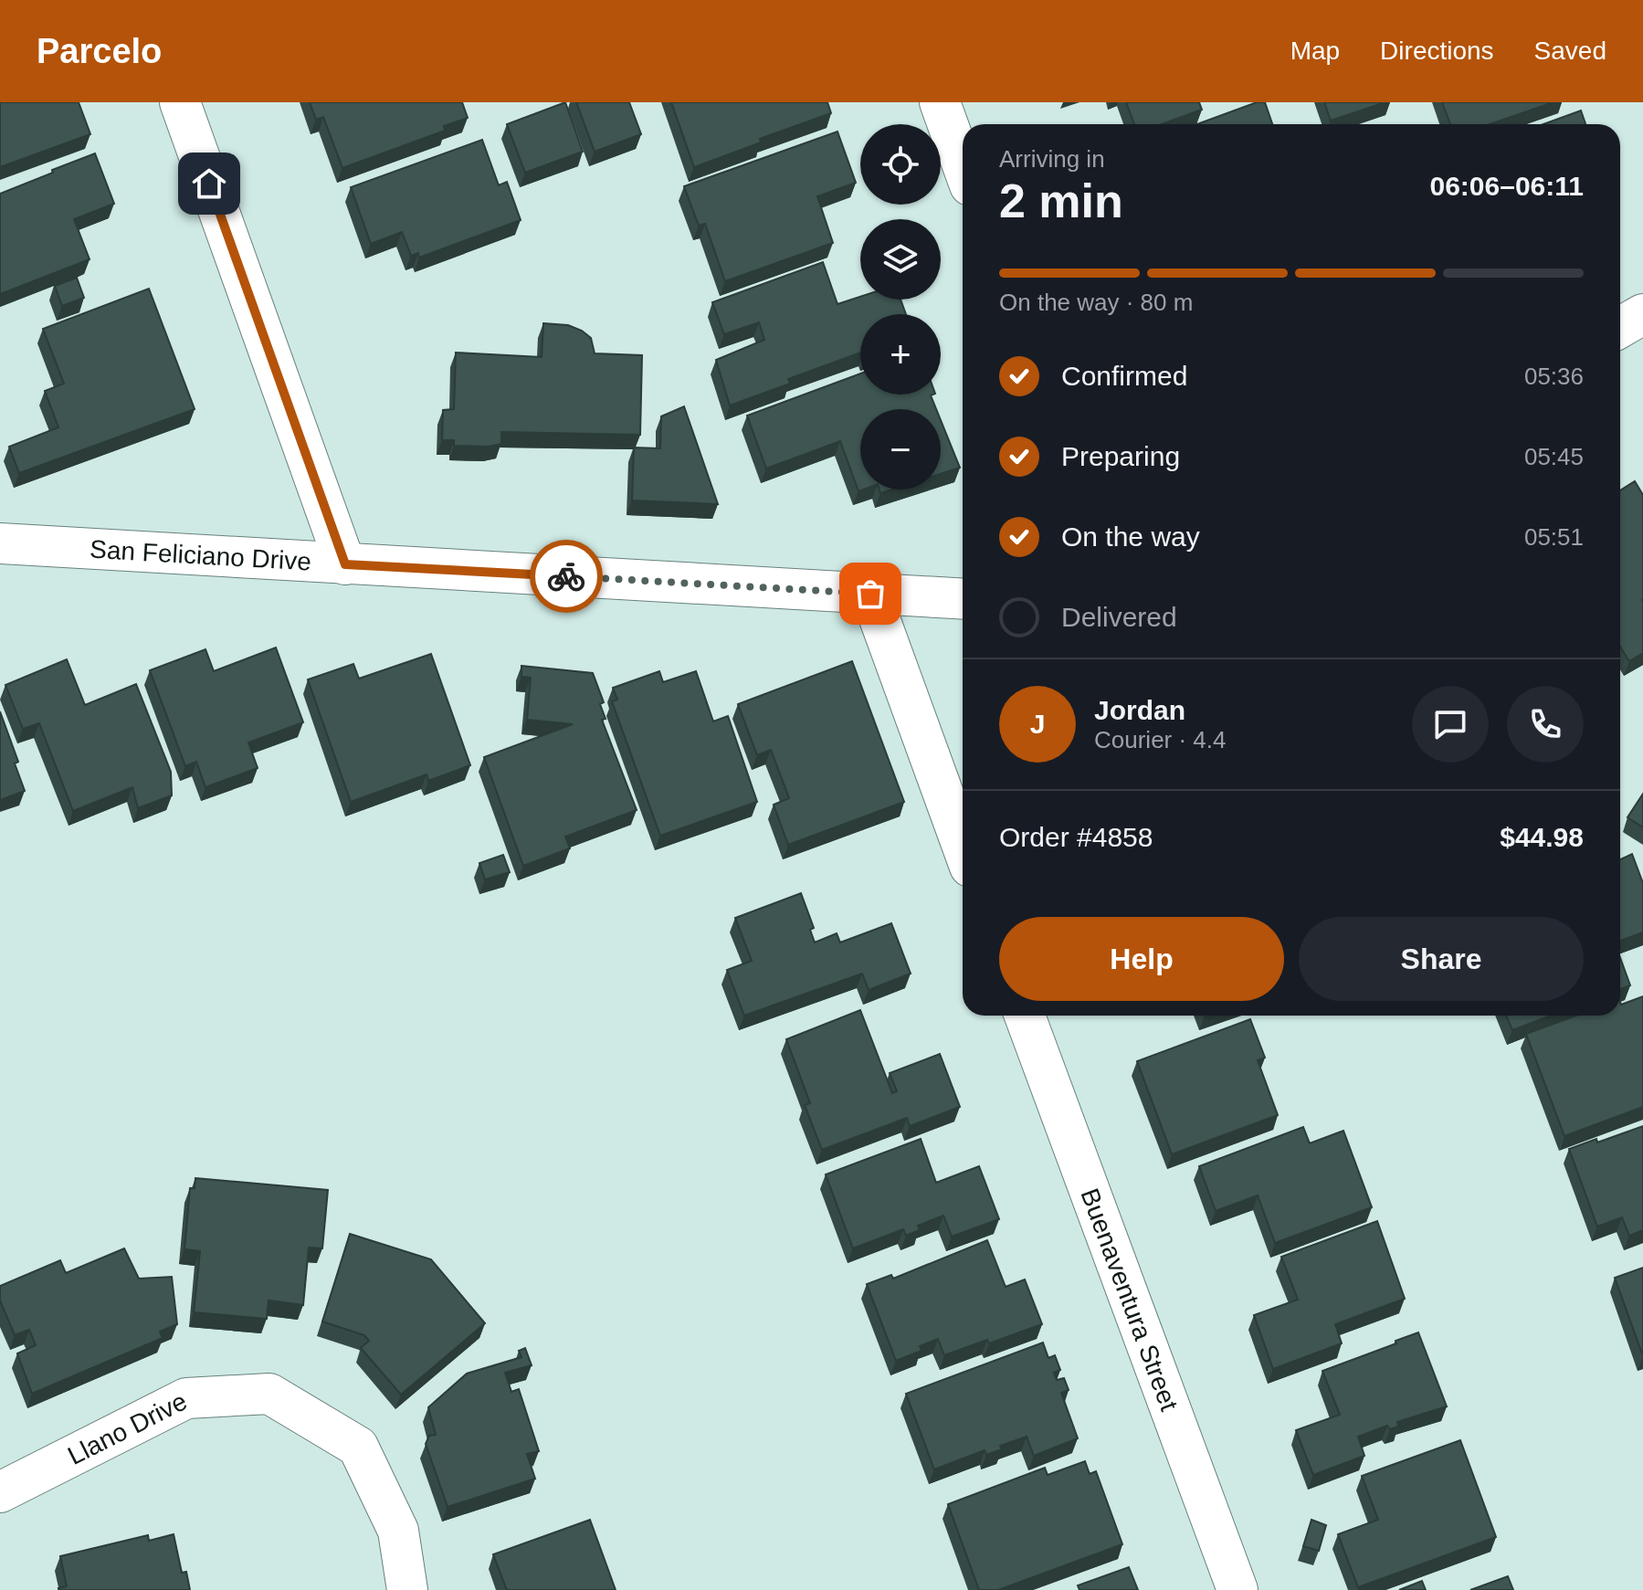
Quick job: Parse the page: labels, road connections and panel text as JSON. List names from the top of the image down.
{
  "streets": {
    "street": ["San Feliciano Drive", "Buenaventura Street", "Llano Drive"]
  },
  "page": {
    "header": "Parcelo",
    "nav": ["Map", "Directions", "Saved"],
    "map_buttons": ["+", "−"],
    "heading": ["2 min", "Arriving in", "06:06–06:11"],
    "panel": [
      "Jordan",
      "Courier · 4.4",
      "Order #4858",
      "$44.98"
    ],
    "bar": "On the way · 80 m",
    "list": [
      ["Confirmed", "05:36"],
      ["Preparing", "05:45"],
      ["On the way", "05:51"],
      "Delivered"
    ],
    "round": "J",
    "buttons": ["Help", "Share"]
  }
}
